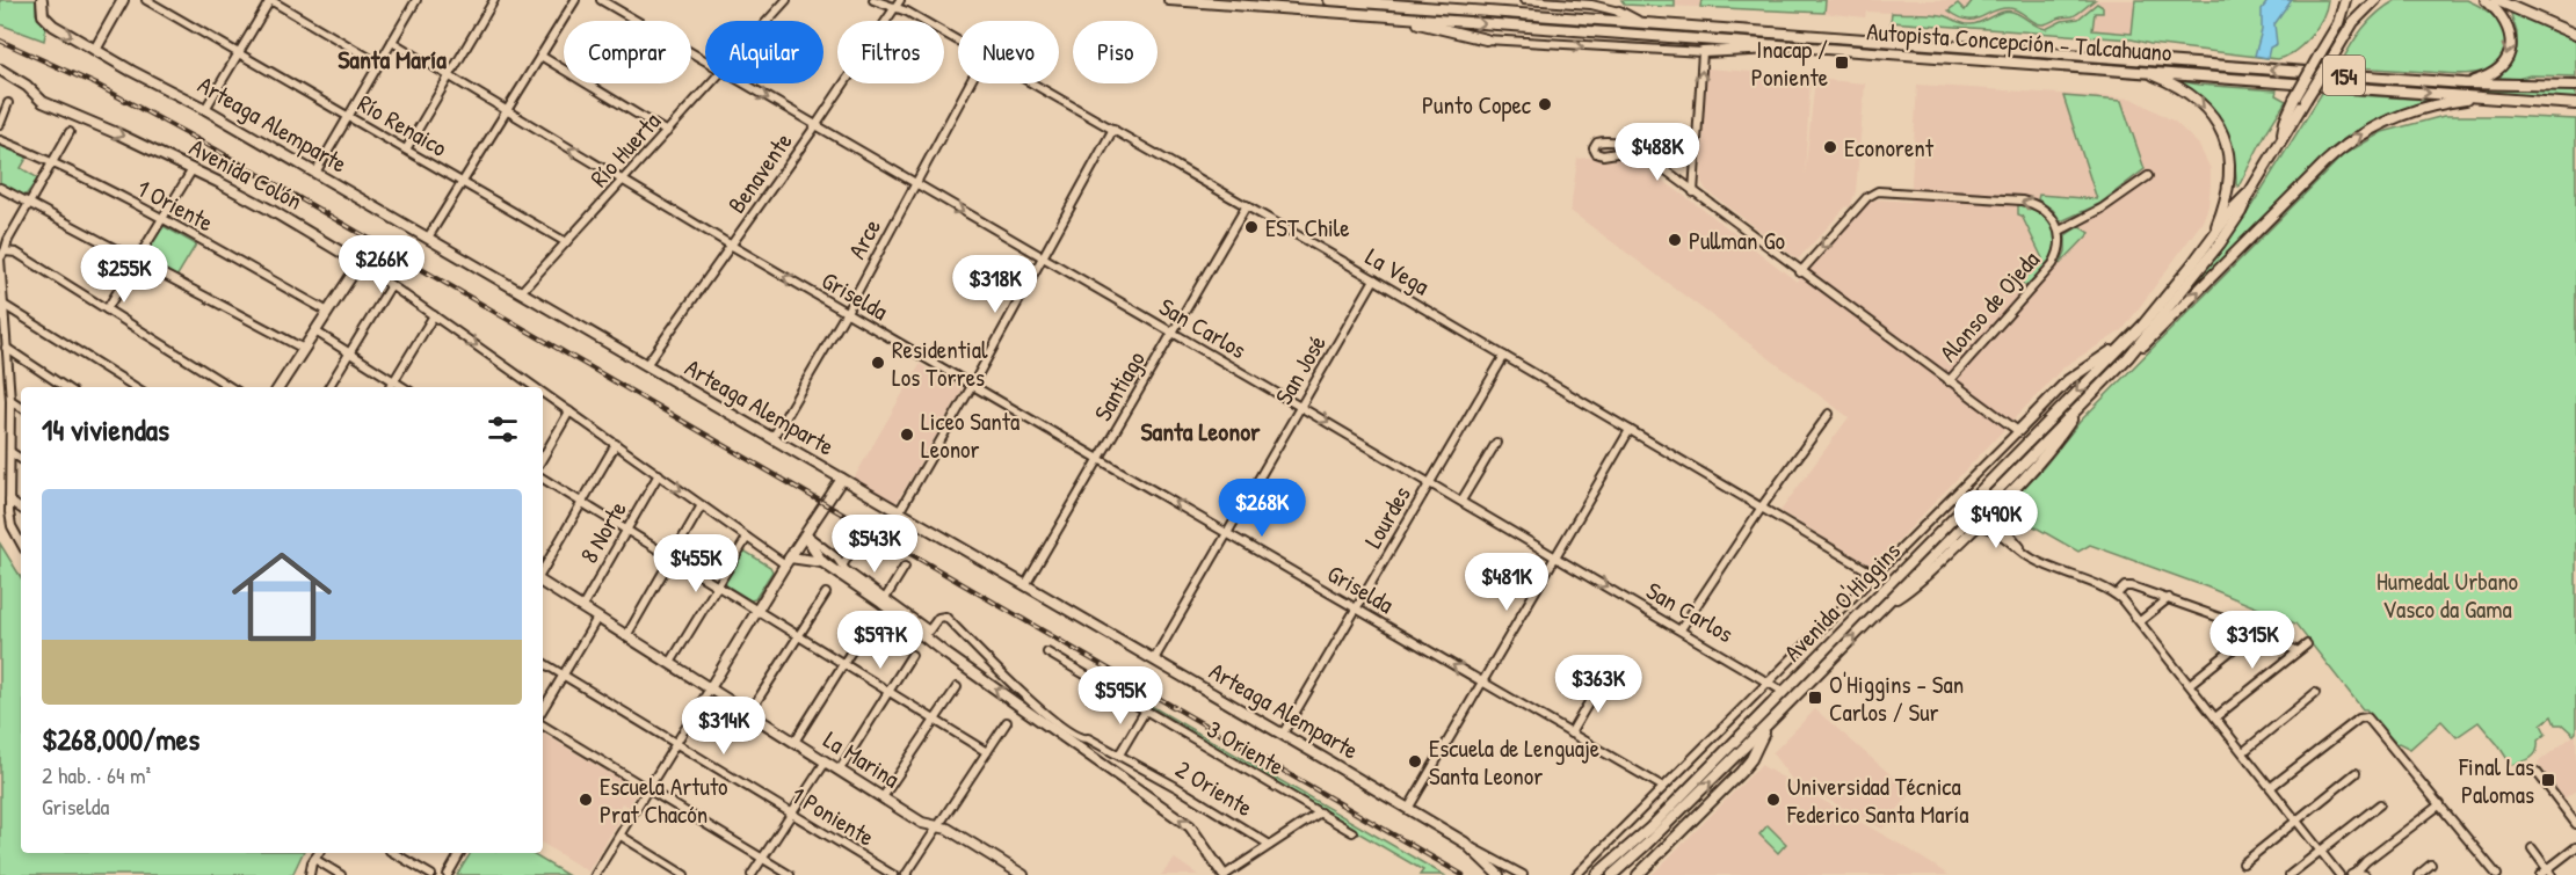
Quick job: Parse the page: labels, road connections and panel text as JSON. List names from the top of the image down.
{
  "streets": {
    "main road": [
      "Autopista Concepción - Talcahuano",
      "154",
      "Arteaga Alemparte",
      "Avenida Colón",
      "Avenida O'Higgins",
      "La Marina"
    ],
    "street": [
      "Río Renaico",
      "Río Huerta",
      "Benavente",
      "1 Oriente",
      "Arce",
      "La Vega",
      "Griselda",
      "Alonso de Ojeda",
      "San Carlos",
      "San José",
      "Santiago",
      "Lourdes",
      "8 Norte",
      "3 Oriente",
      "2 Oriente",
      "1 Poniente"
    ]
  },
  "crossings": [
    ["Arteaga Alemparte", "Río Huerta"],
    ["Arteaga Alemparte", "Benavente"],
    ["Arteaga Alemparte", "Arce"],
    ["Arteaga Alemparte", "San José"],
    ["Arteaga Alemparte", "Santiago"],
    ["Arteaga Alemparte", "Lourdes"],
    ["Río Renaico", "Río Huerta"],
    ["Río Huerta", "Griselda"],
    ["Benavente", "La Vega"],
    ["Benavente", "Griselda"],
    ["Benavente", "San Carlos"],
    ["Avenida Colón", "8 Norte"],
    ["Arce", "Griselda"],
    ["Arce", "San Carlos"],
    ["La Vega", "San José"],
    ["La Vega", "Santiago"],
    ["La Vega", "Lourdes"],
    ["La Vega", "Avenida O'Higgins"],
    ["Griselda", "San José"],
    ["Griselda", "Santiago"],
    ["Griselda", "Lourdes"],
    ["Griselda", "Avenida O'Higgins"],
    ["San Carlos", "San José"],
    ["San Carlos", "Santiago"],
    ["San Carlos", "Lourdes"],
    ["San Carlos", "Avenida O'Higgins"],
    ["8 Norte", "La Marina"]
  ],
  "one_way": [
    "Avenida Colón",
    "Griselda",
    "Alonso de Ojeda",
    "San Carlos"
  ],
  "districts": ["Santa María", "Santa Leonor"],
  "parks": ["Humedal Urbano Vasco da Gama"],
  "places": {
    "transit": ["Inacap / Poniente", "O'Higgins - San Carlos / Sur", "Final Las Palomas"],
    "other": [
      "Punto Copec",
      "Econorent",
      "EST Chile",
      "Pullman Go",
      "Residential Los Torres",
      "Liceo Santa Leonor",
      "Escuela de Lenguaje Santa Leonor",
      "Escuela Artuto Prat Chacón",
      "Universidad Técnica Federico Santa María"
    ]
  },
  "page": {
    "chip": [
      "Comprar",
      "Alquilar",
      "Filtros",
      "Nuevo",
      "Piso"
    ],
    "price": [
      "$488K",
      "$266K",
      "$255K",
      "$318K",
      "$268K",
      "$490K",
      "$543K",
      "$455K",
      "$481K",
      "$597K",
      "$315K",
      "$363K",
      "$595K",
      "$314K"
    ],
    "heading": "14 viviendas",
    "list": [
      {
        "name": "$268,000/mes",
        "note": "2 hab. · 64 m² · Griselda"
      }
    ]
  }
}
